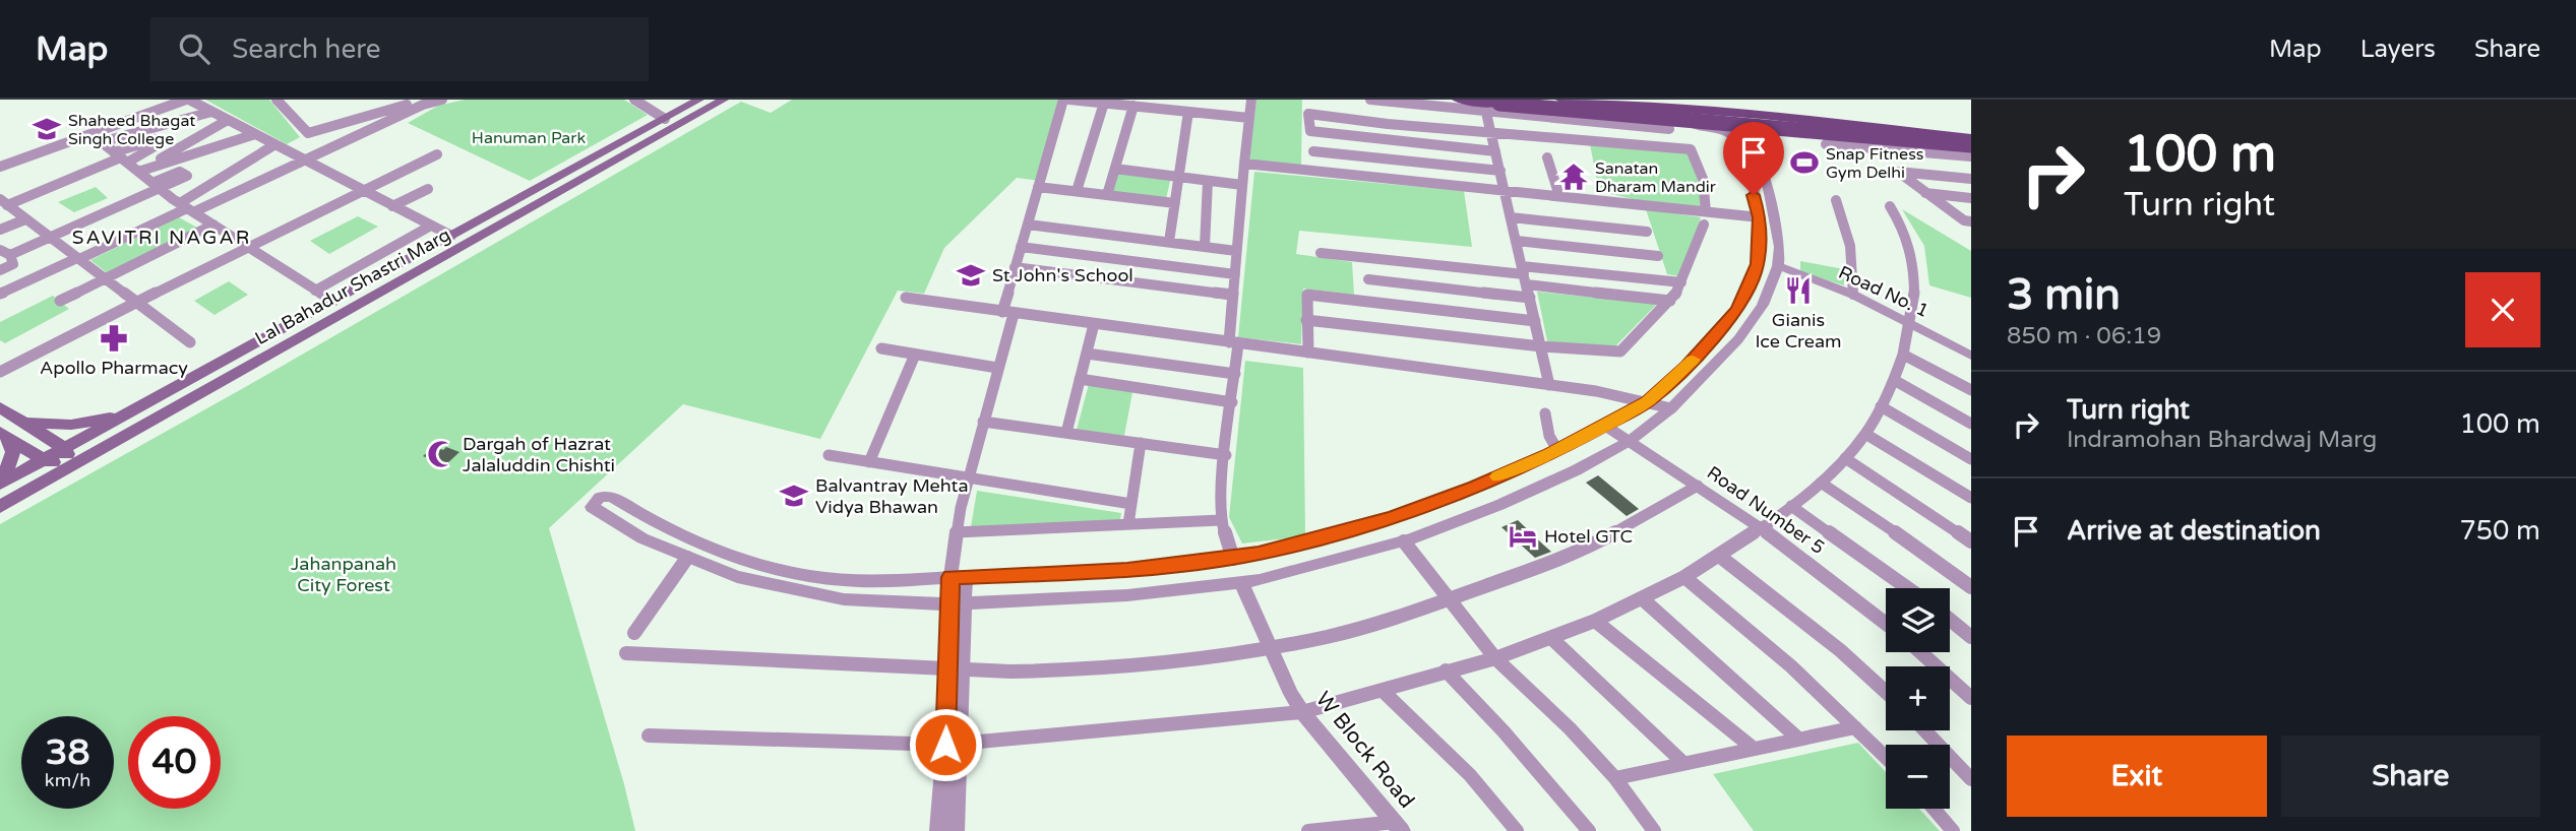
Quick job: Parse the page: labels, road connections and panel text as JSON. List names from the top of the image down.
{
  "streets": {
    "main road": ["Lal Bahadur Shastri Marg"],
    "street": ["Road No. 1", "Road Number 5", "W Block Road"]
  },
  "districts": ["SAVITRI NAGAR"],
  "parks": ["Hanuman Park", "Jahanpanah City Forest"],
  "places": {
    "school or university": ["Shaheed Bhagat Singh College", "St John's School", "Balvantray Mehta Vidya Bhawan"],
    "sports": ["Snap Fitness Gym Delhi"],
    "temple": ["Sanatan Dharam Mandir"],
    "restaurant": ["Gianis Ice Cream"],
    "pharmacy": ["Apollo Pharmacy"],
    "mosque": ["Dargah of Hazrat Jalaluddin Chishti"],
    "hotel": ["Hotel GTC"]
  },
  "page": {
    "header": "Map",
    "search": "Search here",
    "nav": ["Map", "Layers", "Share"],
    "turn": ["100 m", "Turn right"],
    "heading": ["3 min", "850 m · 06:19"],
    "list": [
      {
        "name": "Turn right",
        "note": "Indramohan Bhardwaj Marg",
        "value": "100 m"
      },
      {
        "name": "Arrive at destination",
        "value": "750 m"
      }
    ],
    "map_buttons": ["+", "−"],
    "speed": "38 km/h",
    "limit": "40",
    "buttons": ["Exit", "Share"]
  }
}
